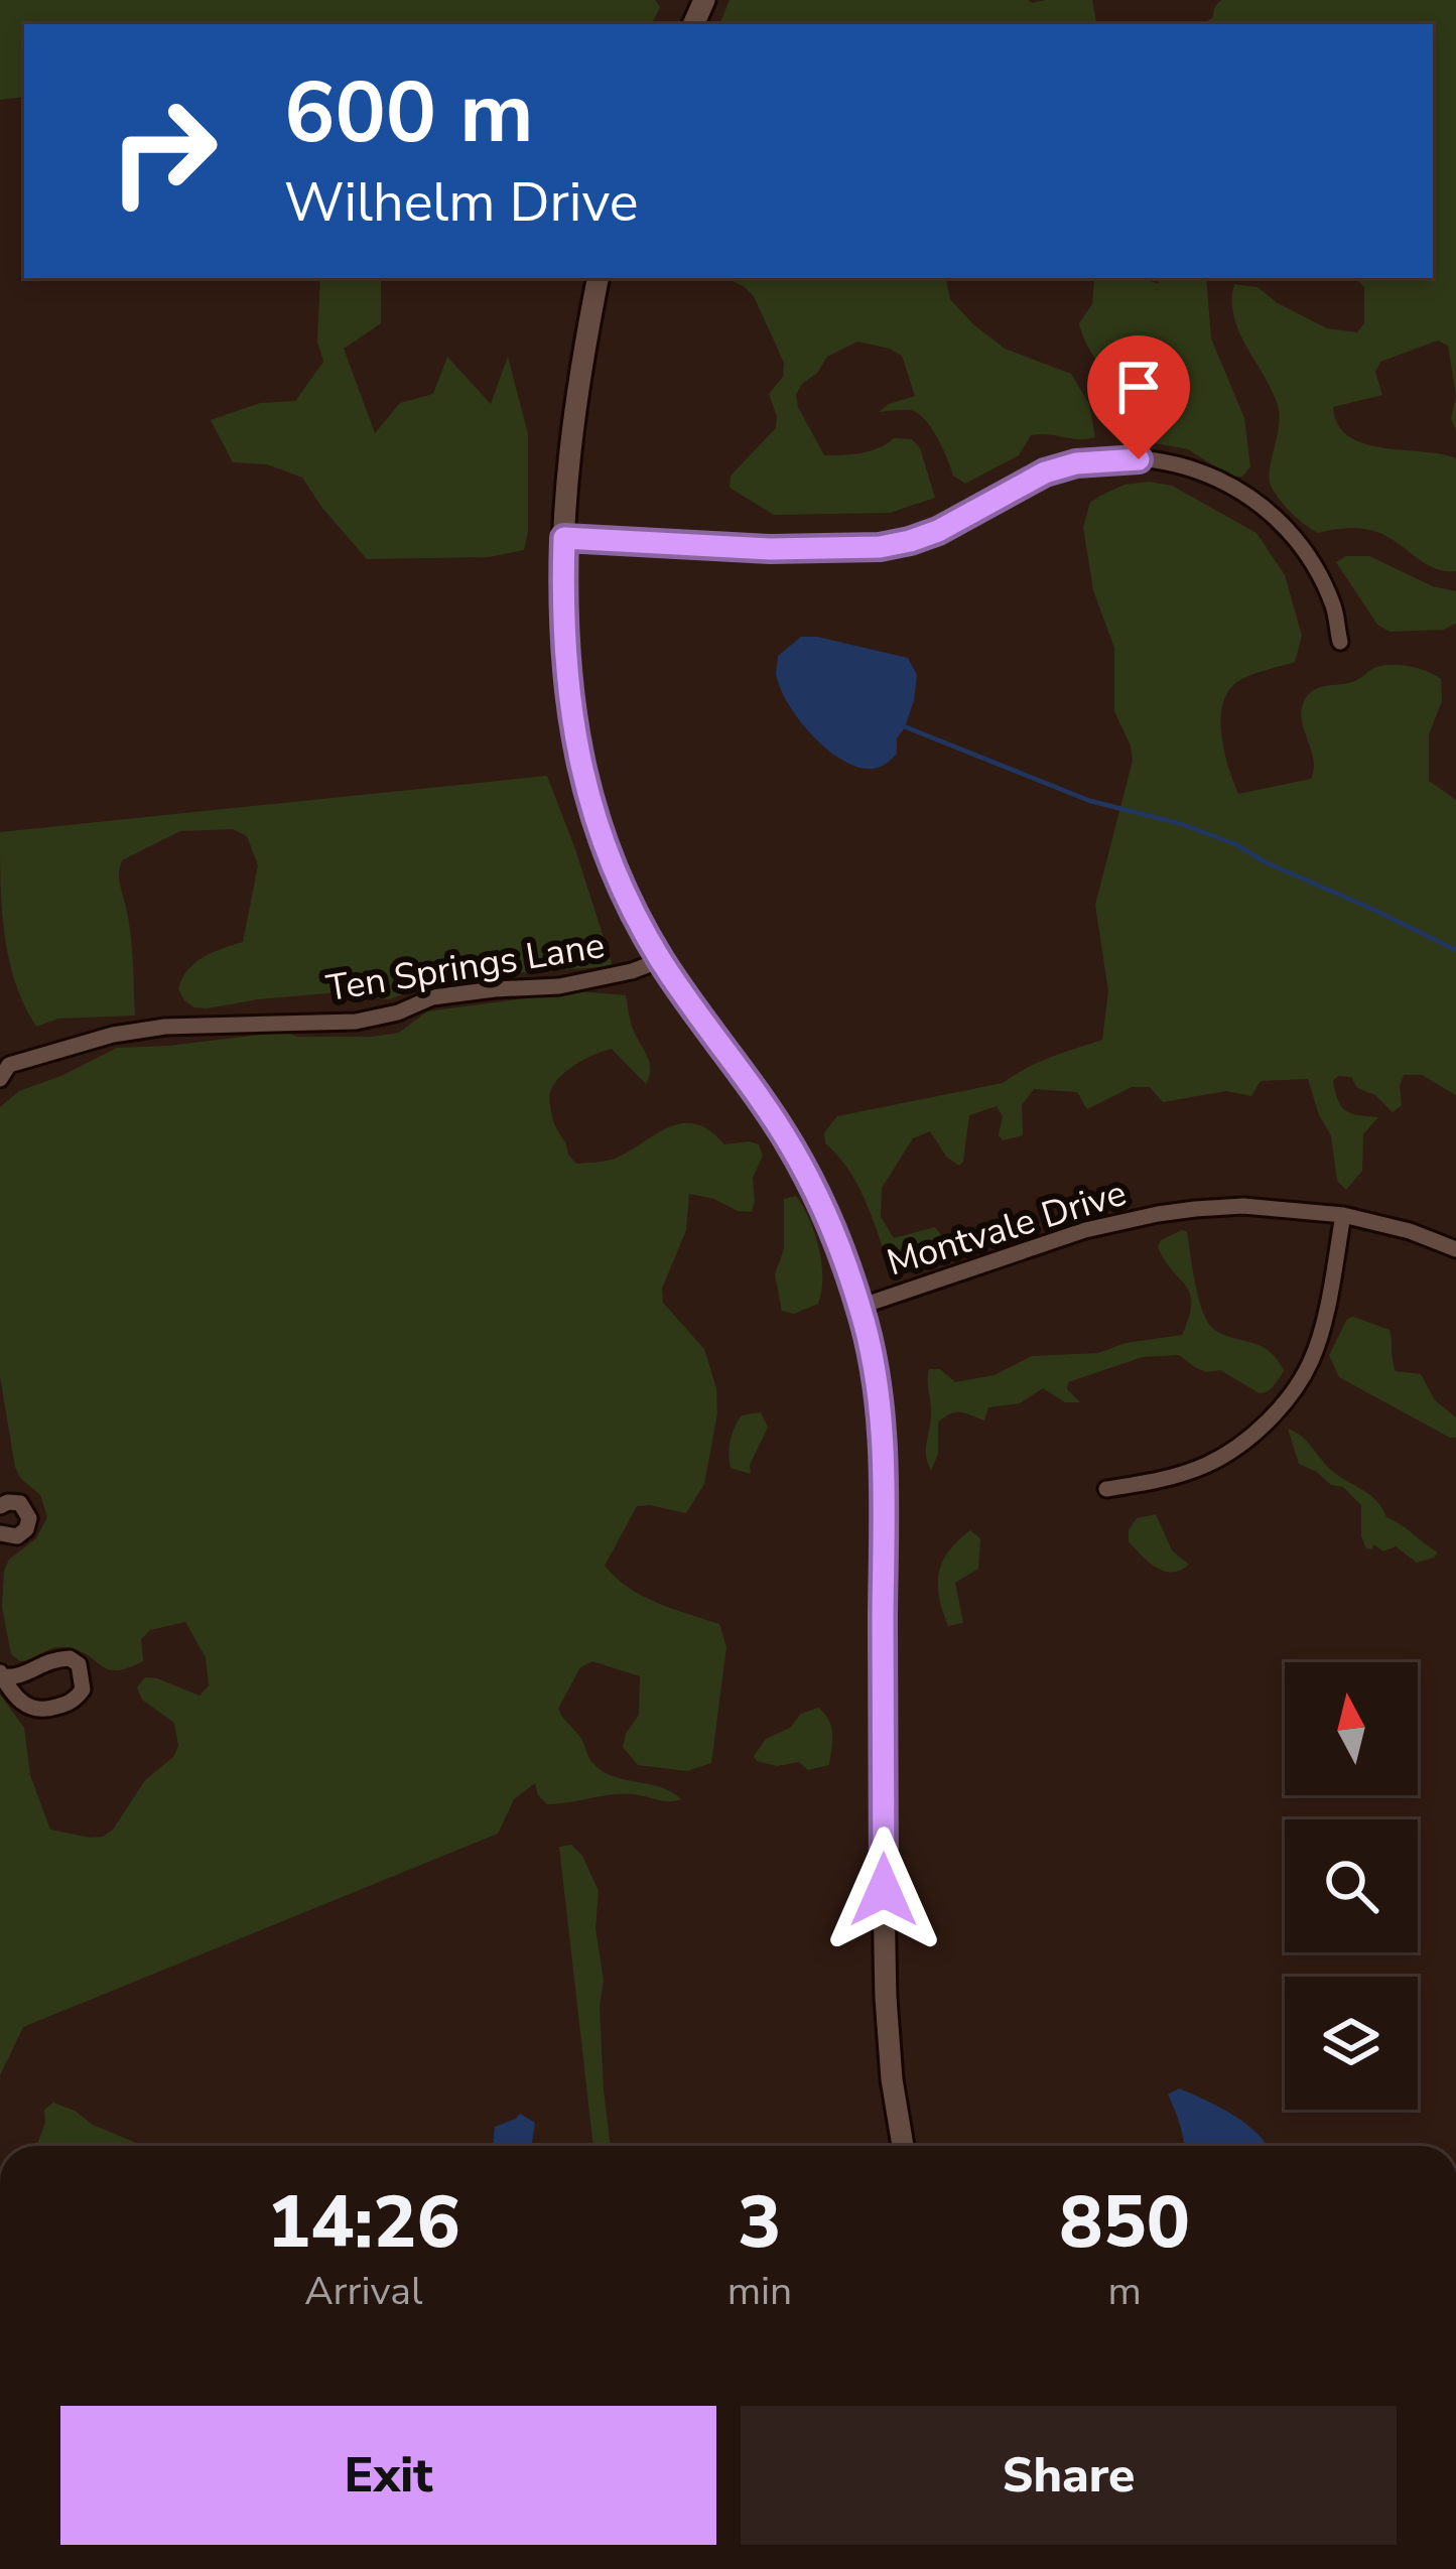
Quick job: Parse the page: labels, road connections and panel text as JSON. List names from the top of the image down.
{
  "streets": {
    "street": ["Ten Springs Lane", "Montvale Drive"]
  },
  "north": "top",
  "page": {
    "turn": ["600 m", "Wilhelm Drive"],
    "eta": [
      "14:26",
      "Arrival",
      "3",
      "min",
      "850",
      "m"
    ],
    "buttons": ["Exit", "Share"]
  }
}
